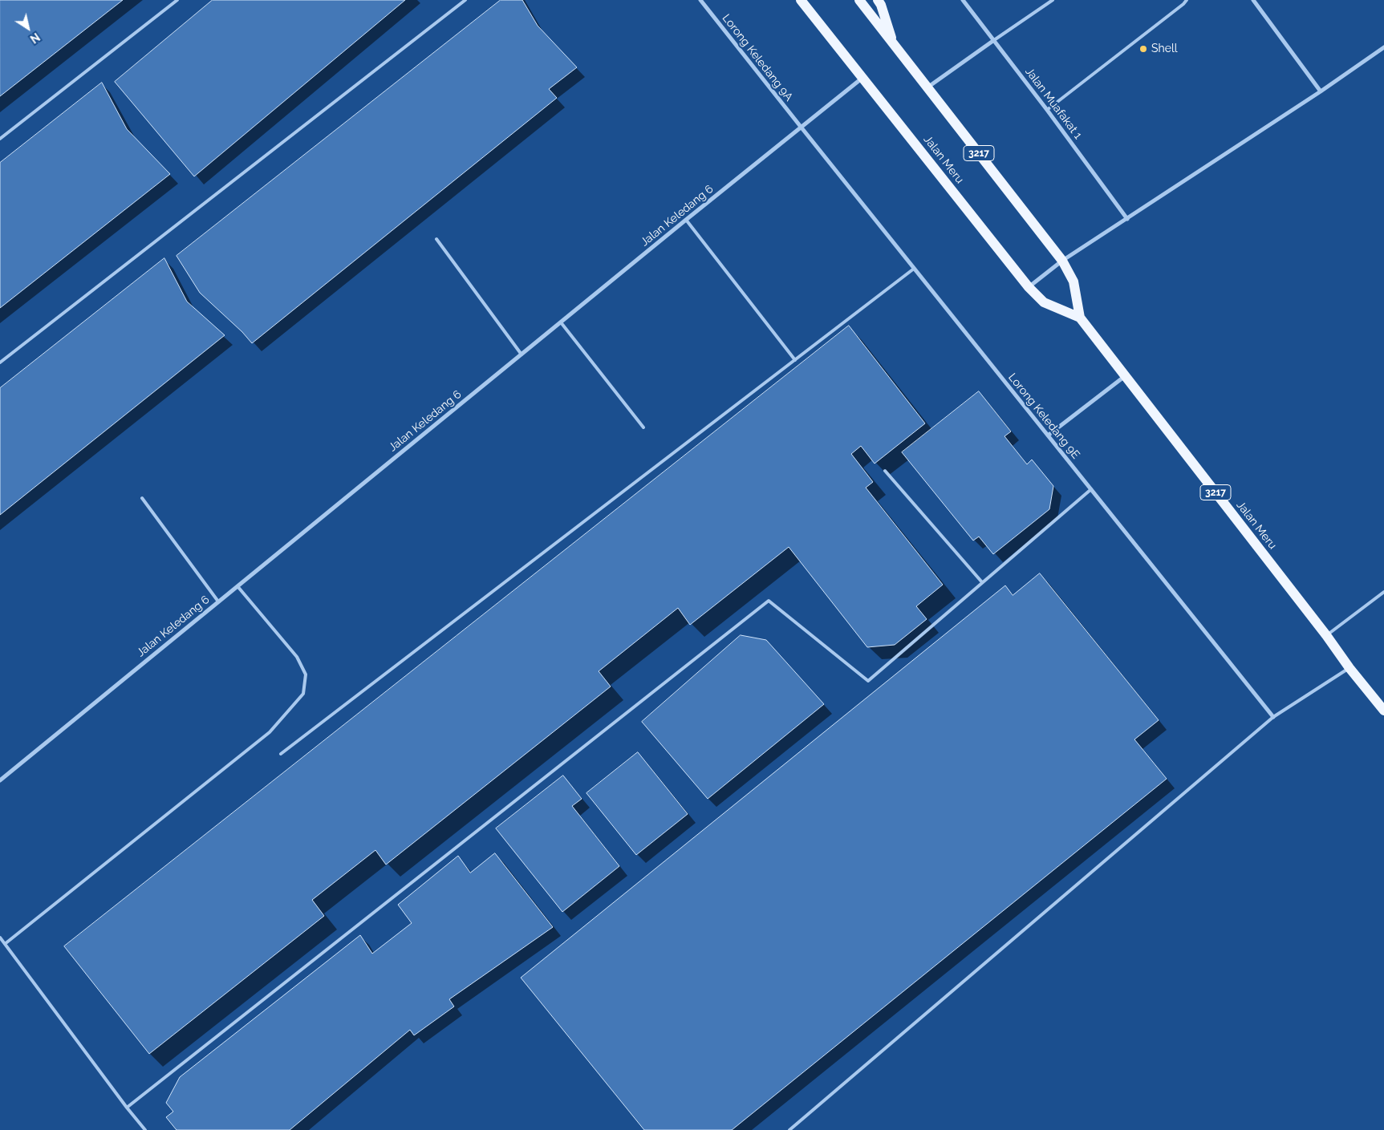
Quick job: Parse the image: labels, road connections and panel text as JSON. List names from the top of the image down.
{
  "streets": {
    "main road": ["3217", "Jalan Meru"],
    "street": [
      "Lorong Keledang 9A",
      "Jalan Muafakat 1",
      "Jalan Keledang 6",
      "Lorong Keledang 9E"
    ]
  },
  "crossings": [
    ["Lorong Keledang 9A", "Jalan Keledang 6"],
    ["Lorong Keledang 9A", "Lorong Keledang 9E"],
    ["Jalan Meru", "Jalan Keledang 6"],
    ["Jalan Keledang 6", "Lorong Keledang 9E"]
  ],
  "places": ["Shell"],
  "north": "bottom right"
}
